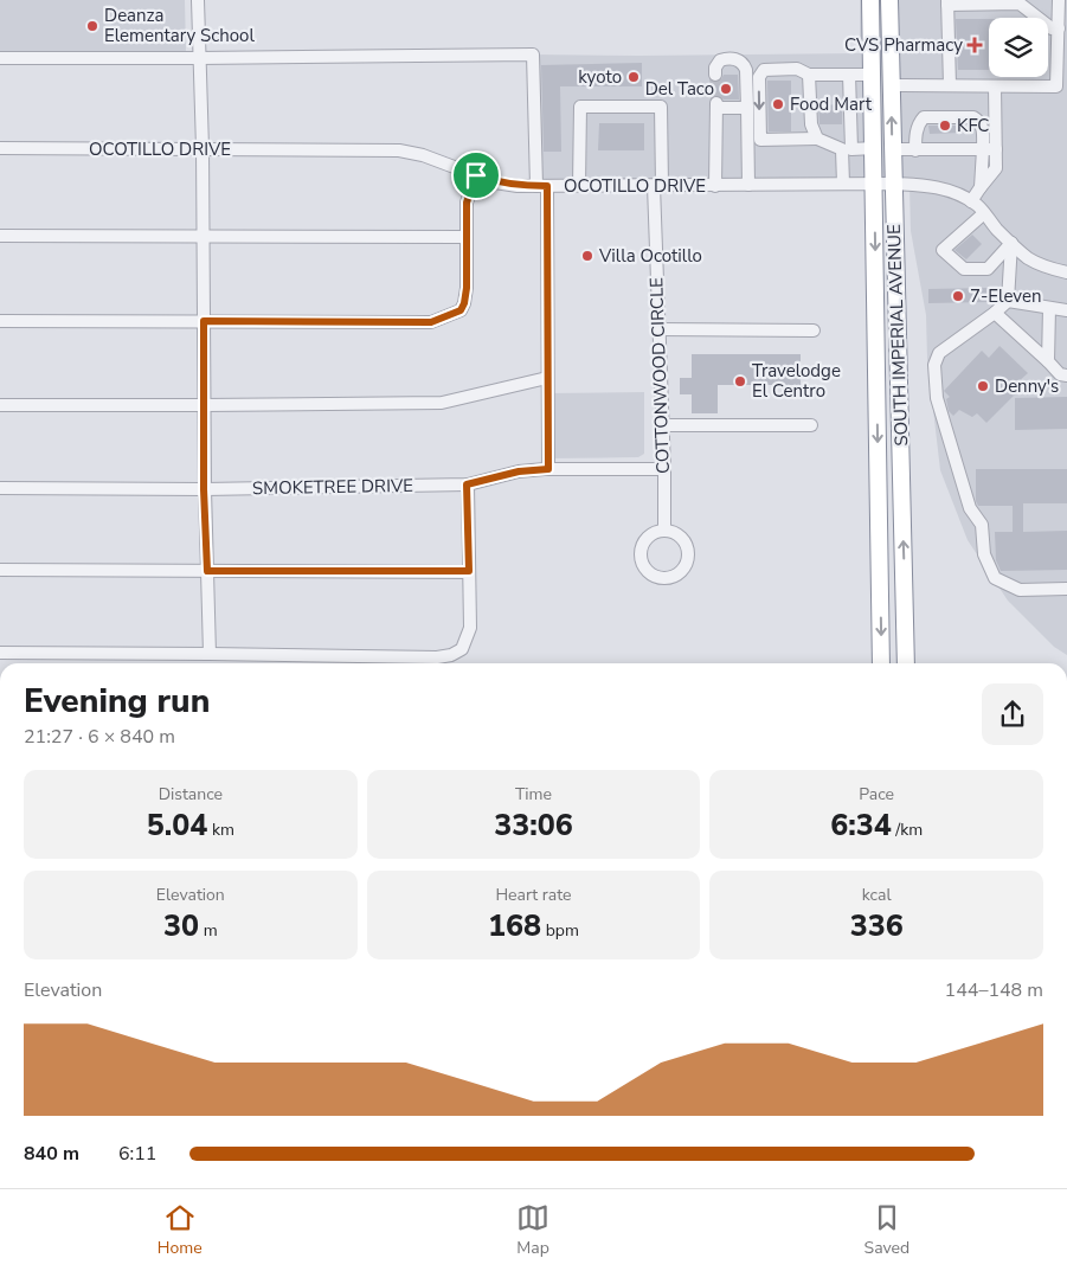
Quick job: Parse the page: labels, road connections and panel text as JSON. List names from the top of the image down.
{
  "streets": {
    "highway": ["SOUTH IMPERIAL AVENUE"],
    "street": ["OCOTILLO DRIVE", "COTTONWOOD CIRCLE", "SMOKETREE DRIVE"]
  },
  "crossings": [
    ["OCOTILLO DRIVE", "SOUTH IMPERIAL AVENUE"],
    ["OCOTILLO DRIVE", "COTTONWOOD CIRCLE"],
    ["COTTONWOOD CIRCLE", "SMOKETREE DRIVE"]
  ],
  "places": {
    "other": [
      "Deanza Elementary School",
      "kyoto",
      "Del Taco",
      "Food Mart",
      "KFC",
      "Villa Ocotillo",
      "7-Eleven",
      "Travelodge El Centro",
      "Denny's"
    ],
    "health": ["CVS Pharmacy"]
  },
  "page": {
    "heading": ["Evening run", "21:27 · 6 × 840 m"],
    "stats": [
      ["Distance", "5.04 km"],
      ["Time", "33:06"],
      ["Pace", "6:34 /km"],
      ["Elevation", "30 m"],
      ["Heart rate", "168 bpm"],
      ["kcal", "336"]
    ],
    "chart": ["Elevation", "144–148 m"],
    "list": [
      {
        "name": "840 m",
        "note": "6:11"
      }
    ],
    "tabs": ["Home", "Map", "Saved"]
  }
}
